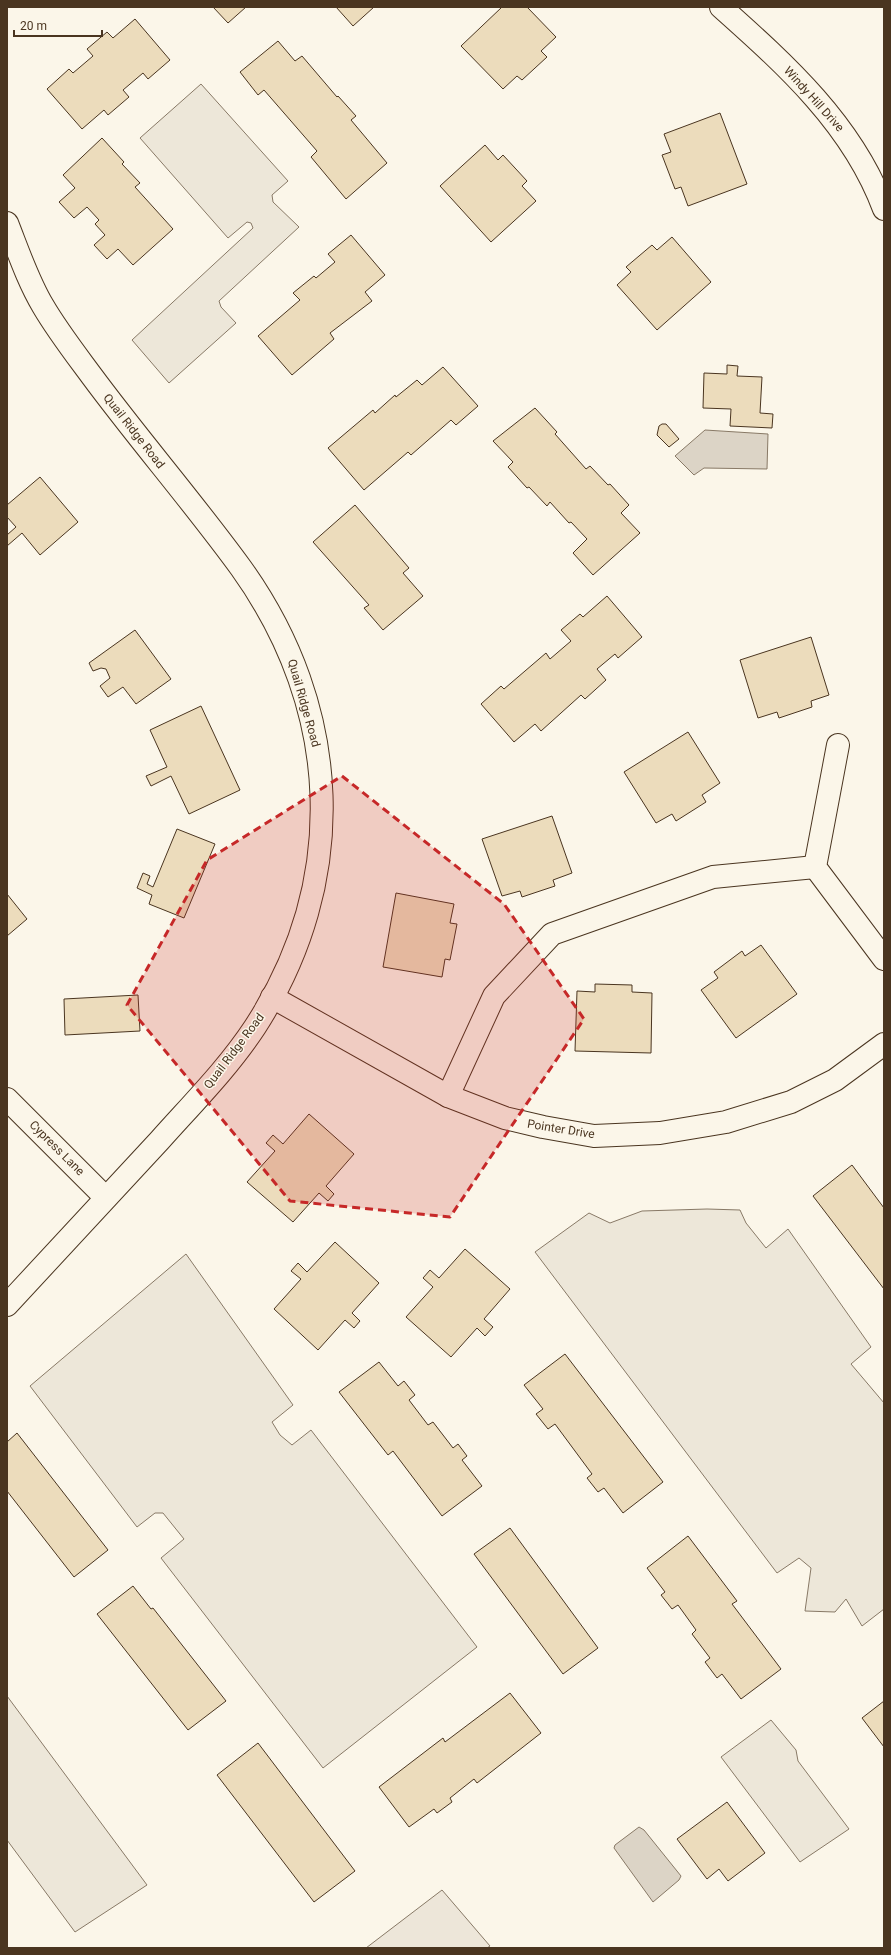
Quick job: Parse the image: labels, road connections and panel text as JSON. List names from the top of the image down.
{
  "streets": {
    "street": [
      "Windy Hill Drive",
      "Quail Ridge Road",
      "Pointer Drive",
      "Cypress Lane"
    ]
  },
  "crossings": [
    ["Quail Ridge Road", "Pointer Drive"],
    ["Quail Ridge Road", "Cypress Lane"]
  ],
  "scale_bar": "20 m"
}
